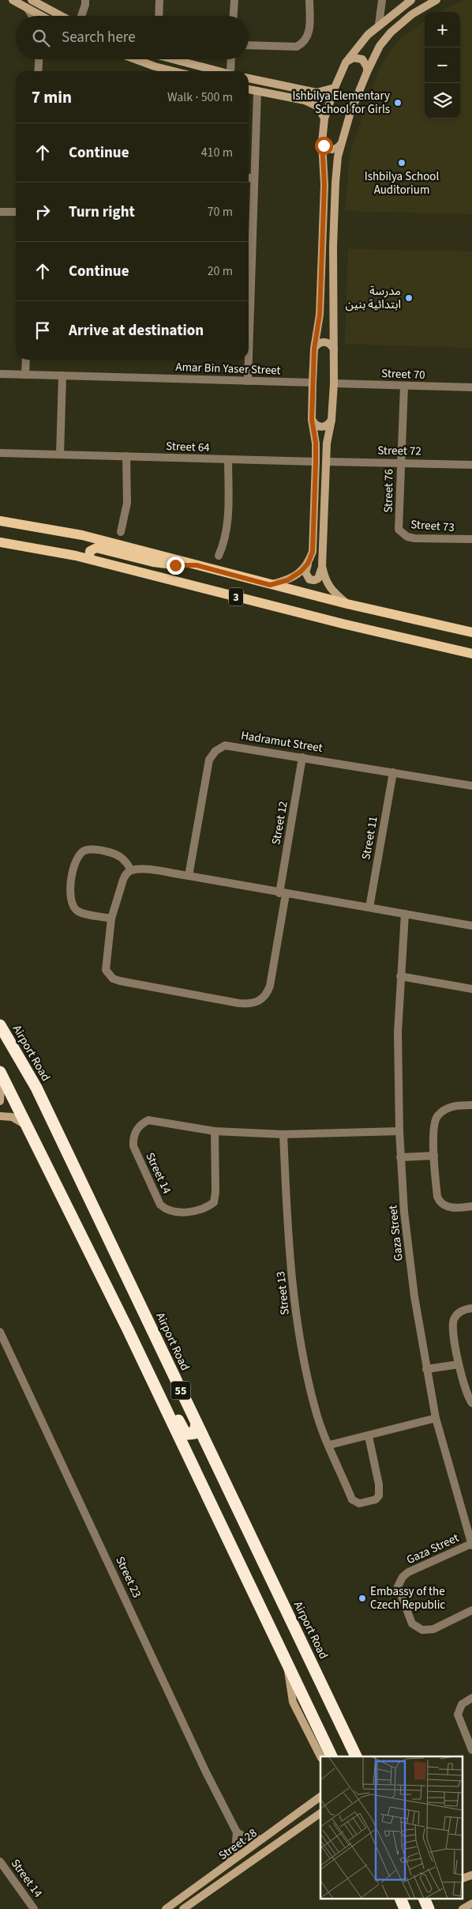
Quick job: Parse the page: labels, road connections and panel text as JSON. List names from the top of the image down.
{
  "streets": {
    "highway": ["Airport Road", "55"],
    "main road": ["3", "Street 28"],
    "street": [
      "Amar Bin Yaser Street",
      "Street 70",
      "Street 64",
      "Street 72",
      "Street 76",
      "Street 73",
      "Hadramut Street",
      "Street 12",
      "Street 11",
      "Street 14",
      "Gaza Street",
      "Street 13",
      "Street 23"
    ]
  },
  "crossings": [
    ["Street 70", "Street 76"],
    ["Street 72", "Street 76"],
    ["Street 76", "Street 73"],
    ["Hadramut Street", "Street 12"],
    ["Hadramut Street", "Street 11"],
    ["Street 14", "Gaza Street"],
    ["Street 14", "Street 13"]
  ],
  "places": [
    "Ishbilya Elementary School for Girls",
    "Ishbilya School Auditorium",
    "مدرسة ابتدائية بنين",
    "Embassy of the Czech Republic"
  ],
  "page": {
    "map_buttons": ["+", "−"],
    "search": "Search here",
    "heading": ["7 min", "Walk · 500 m"],
    "list": [
      ["Continue", "410 m"],
      ["Turn right", "70 m"],
      ["Continue", "20 m"],
      "Arrive at destination"
    ]
  }
}
